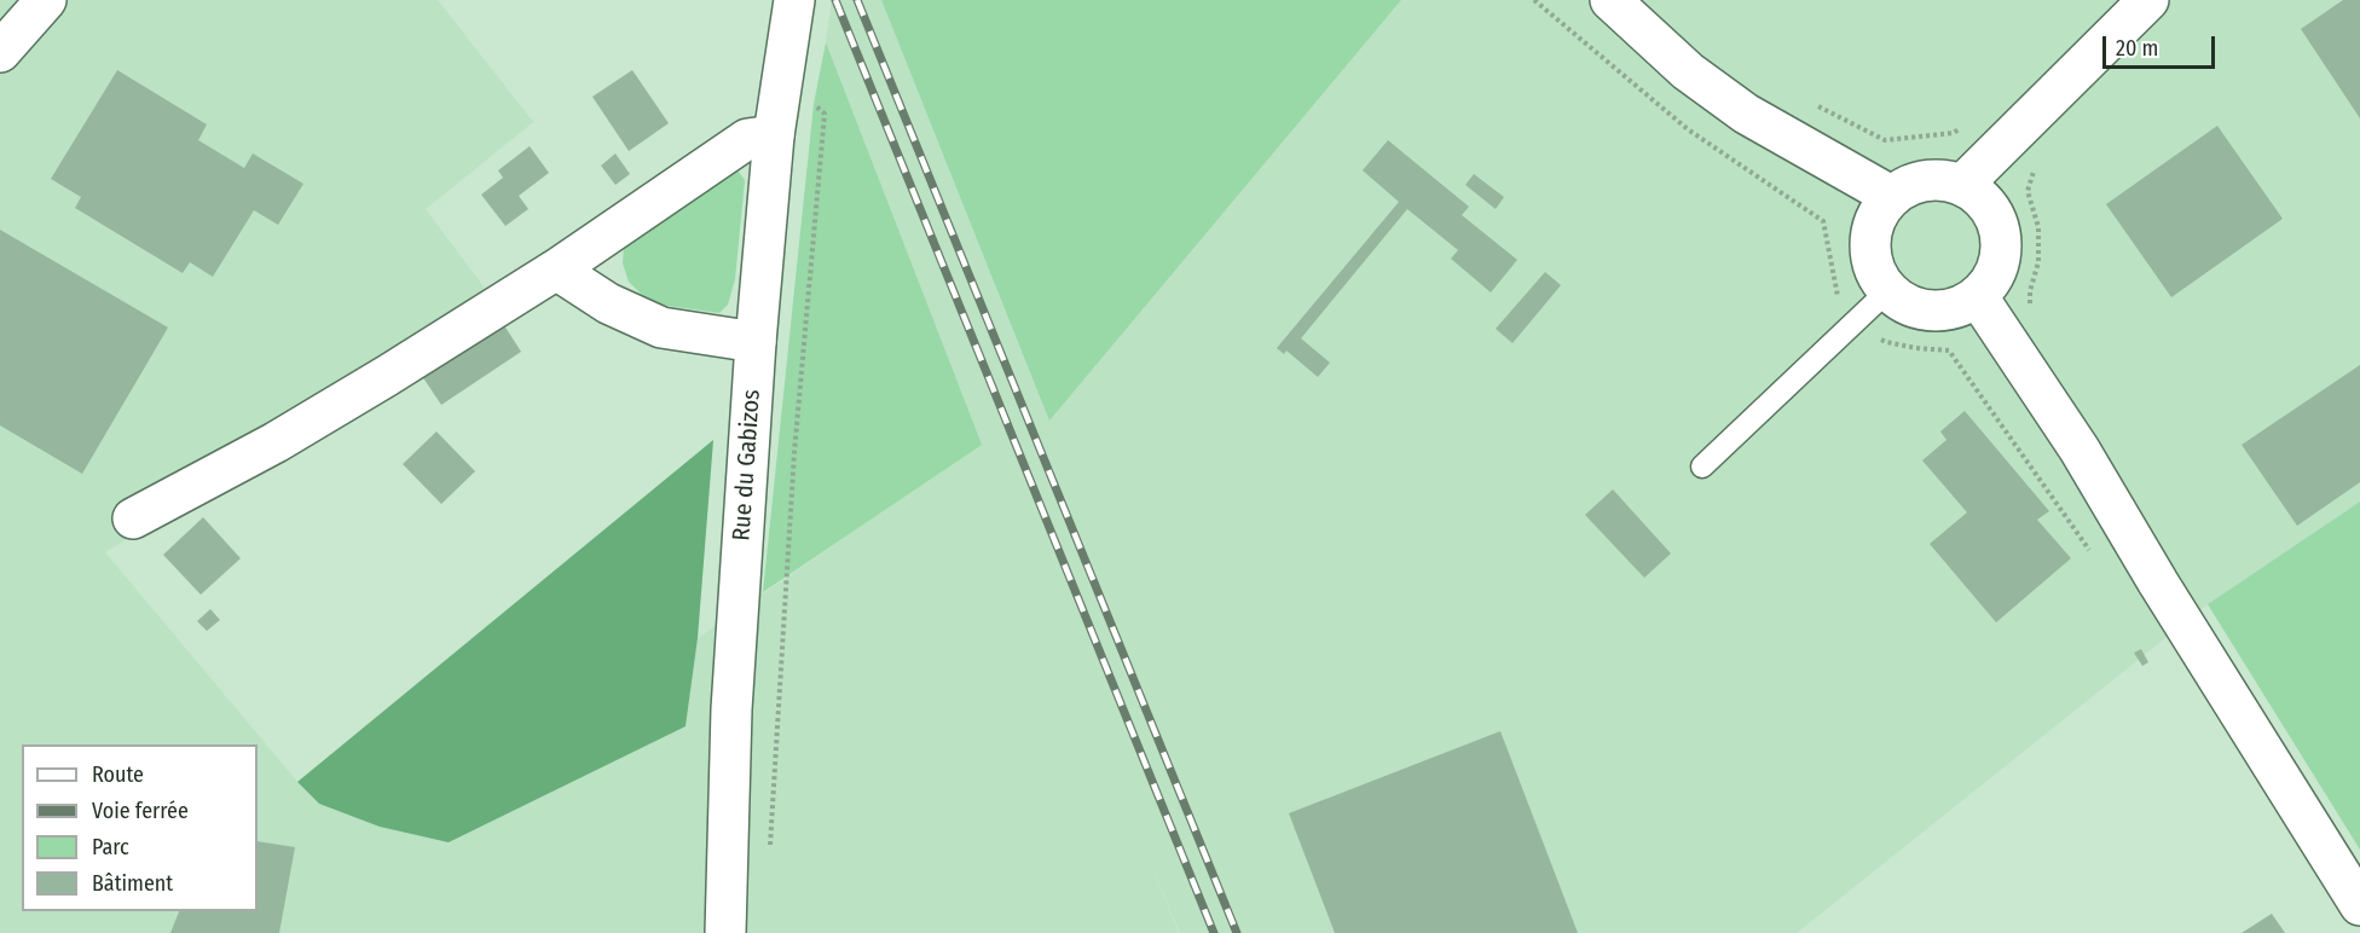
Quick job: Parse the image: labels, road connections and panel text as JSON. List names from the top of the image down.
{
  "streets": {
    "street": ["Rue du Gabizos"]
  },
  "legend": [
    "Route",
    "Voie ferrée",
    "Parc",
    "Bâtiment"
  ],
  "scale_bar": "20 m"
}
